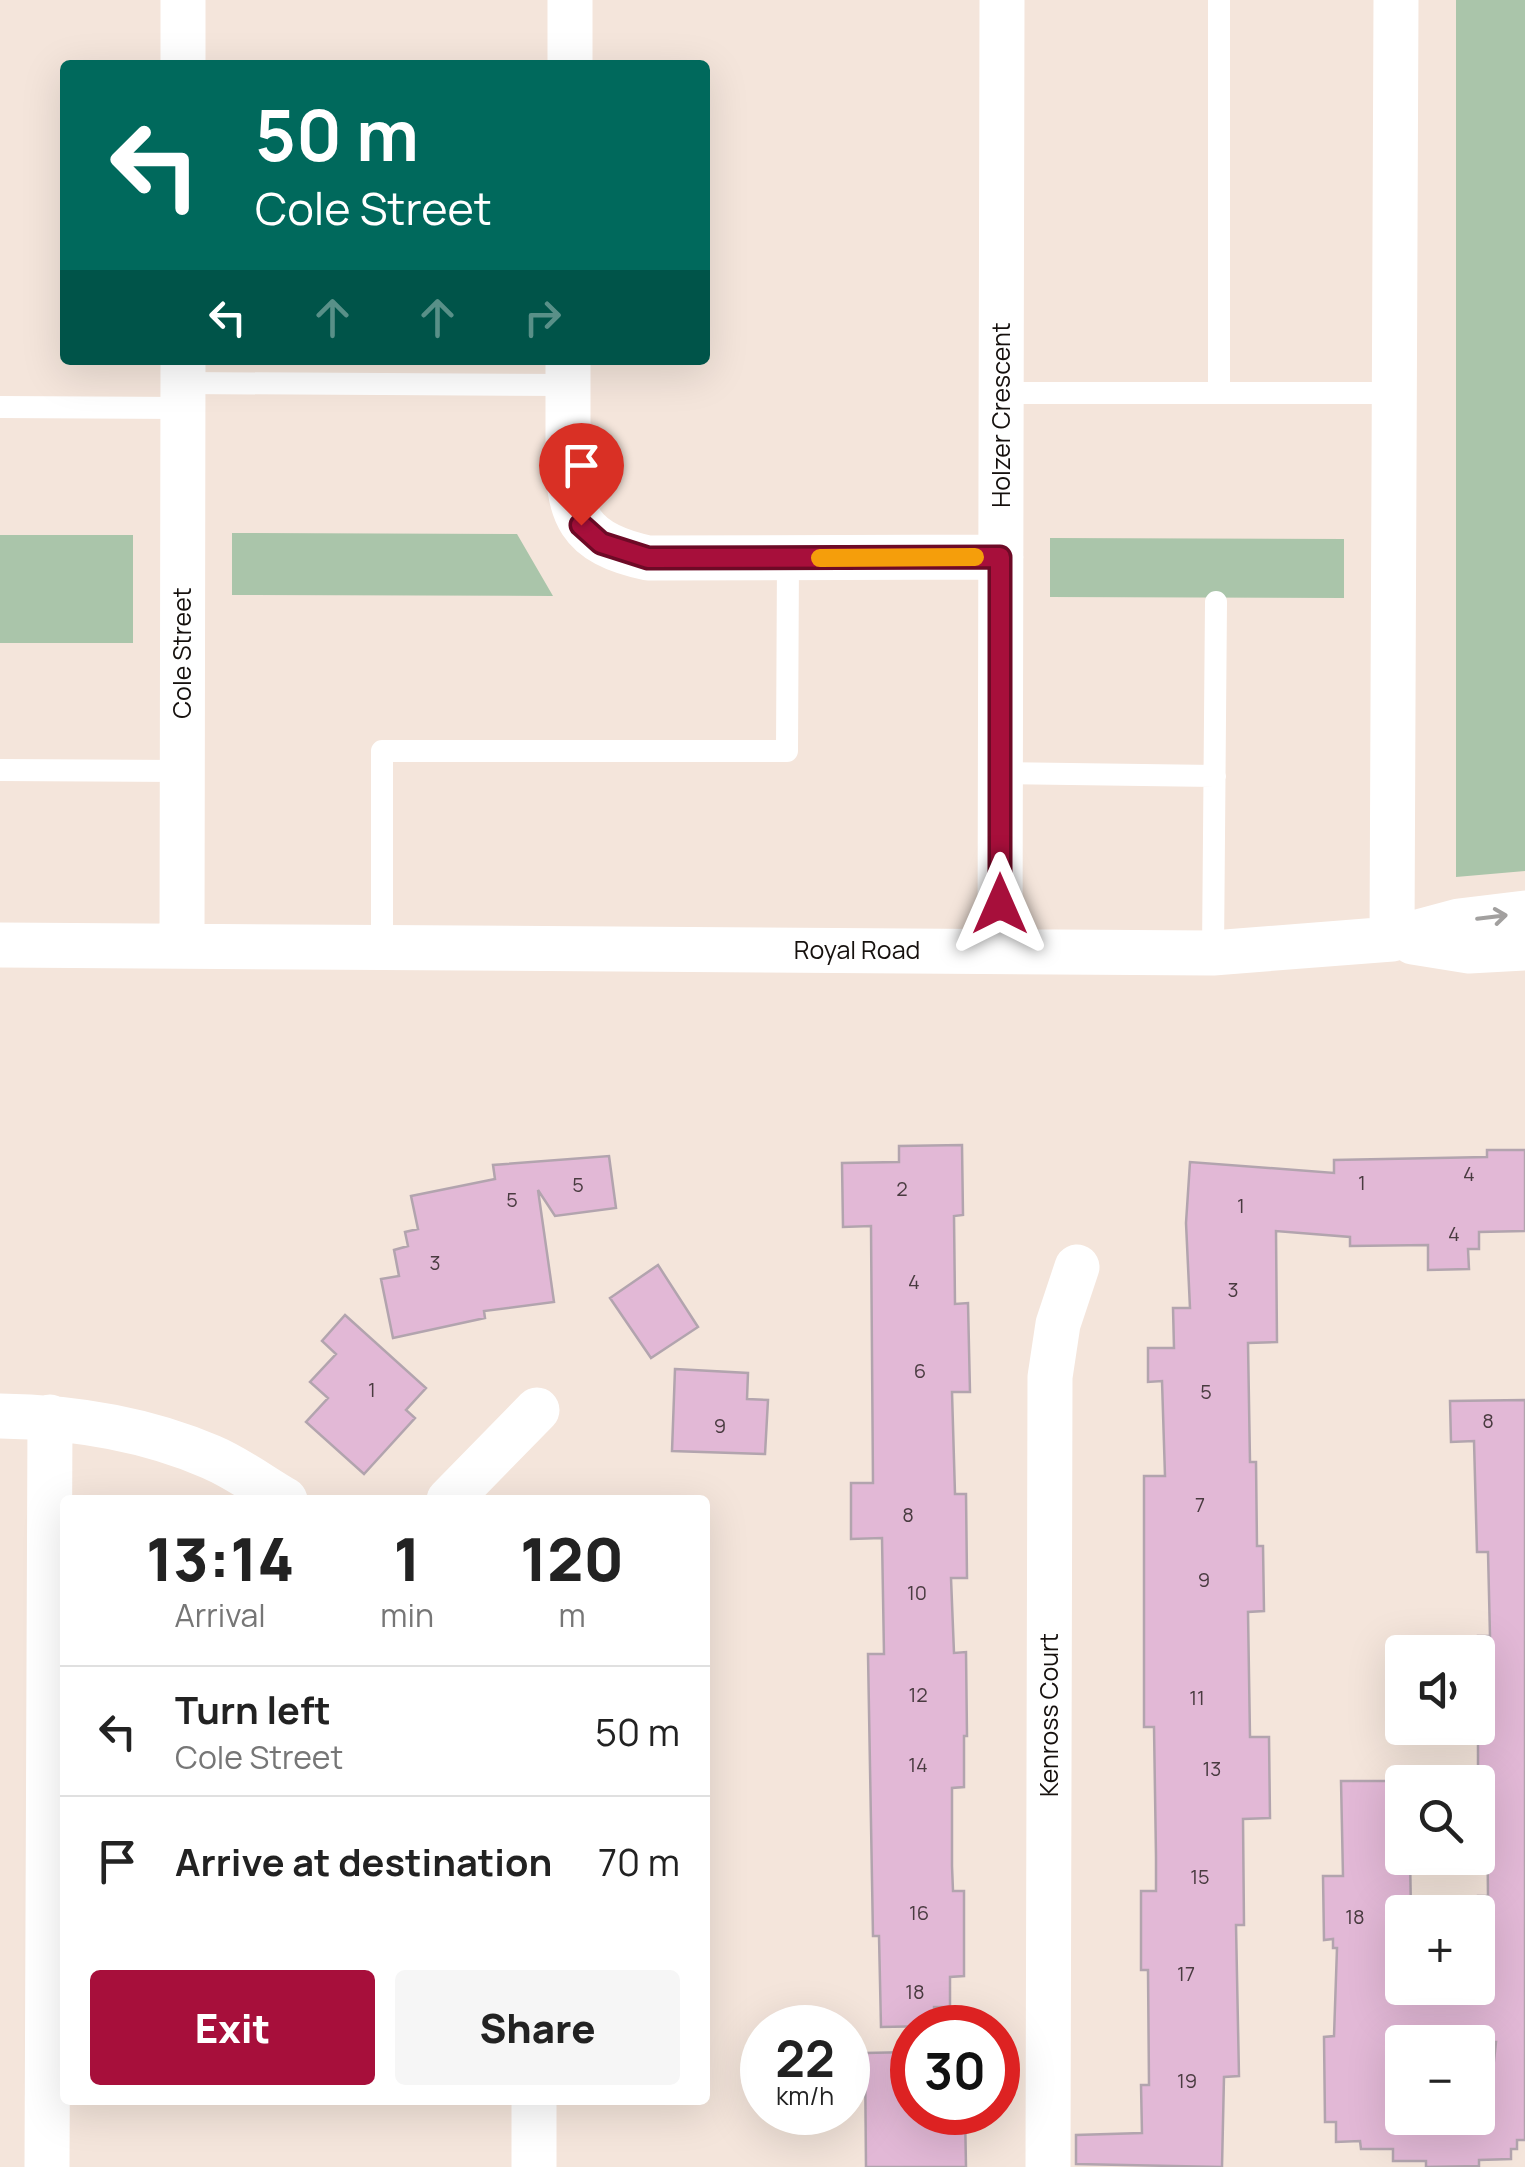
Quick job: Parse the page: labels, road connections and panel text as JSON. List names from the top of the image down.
{
  "streets": {
    "street": [
      "Holzer Crescent",
      "Cole Street",
      "Royal Road",
      "Kenross Court"
    ]
  },
  "crossings": [
    ["Holzer Crescent", "Royal Road"],
    ["Cole Street", "Royal Road"]
  ],
  "house_numbers": [
    "4",
    "1",
    "5",
    "2",
    "5",
    "1",
    "4",
    "3",
    "4",
    "3",
    "6",
    "1",
    "5",
    "8",
    "9",
    "7",
    "8",
    "9",
    "10",
    "12",
    "11",
    "14",
    "13",
    "15",
    "16",
    "18",
    "17",
    "18",
    "19"
  ],
  "page": {
    "turn": ["50 m", "Cole Street"],
    "eta": [
      "13:14",
      "Arrival",
      "1",
      "min",
      "120",
      "m"
    ],
    "map_buttons": ["+", "−"],
    "list": [
      {
        "name": "Turn left",
        "note": "Cole Street",
        "value": "50 m"
      },
      {
        "name": "Arrive at destination",
        "value": "70 m"
      }
    ],
    "buttons": ["Exit", "Share"],
    "speed": "22 km/h",
    "limit": "30"
  }
}
